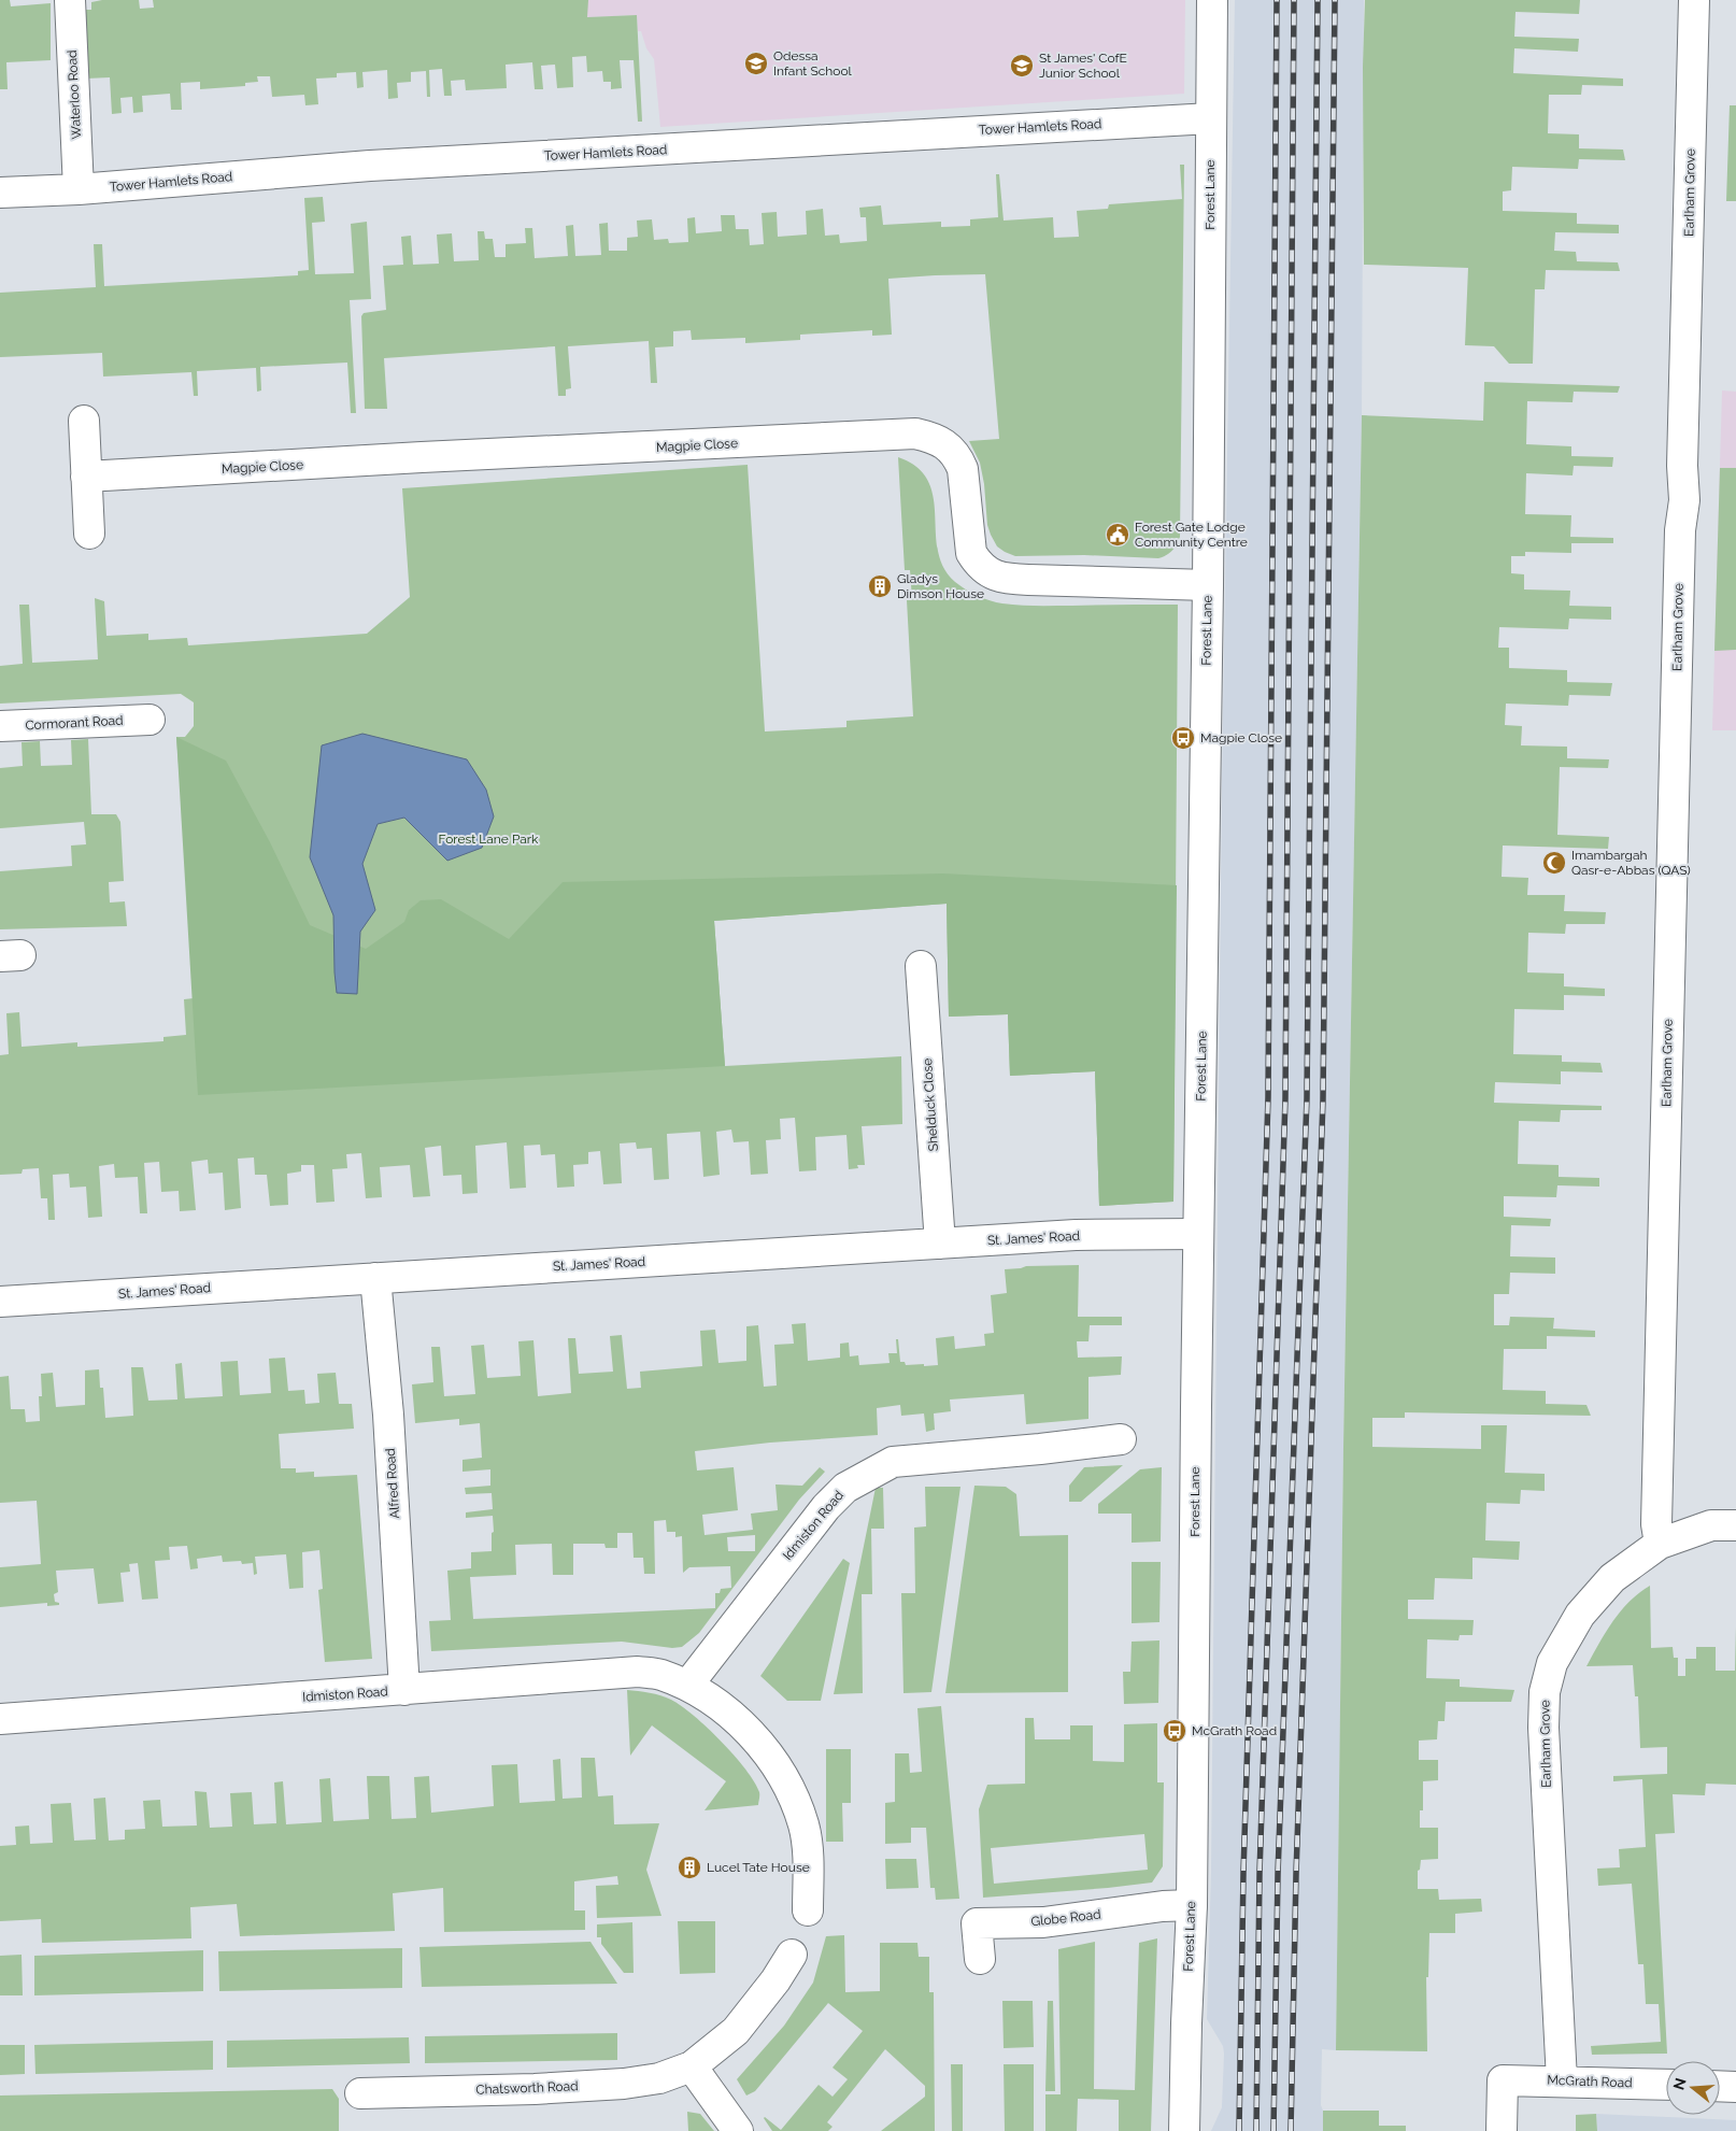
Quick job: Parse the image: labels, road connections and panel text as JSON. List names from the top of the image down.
{
  "streets": {
    "street": [
      "Waterloo Road",
      "Tower Hamlets Road",
      "Earlham Grove",
      "Forest Lane",
      "Magpie Close",
      "Cormorant Road",
      "Shelduck Close",
      "St. James' Road",
      "Alfred Road",
      "Idmiston Road",
      "Globe Road",
      "McGrath Road",
      "Chatsworth Road"
    ]
  },
  "crossings": [
    ["Waterloo Road", "Tower Hamlets Road"],
    ["Tower Hamlets Road", "Forest Lane"],
    ["Earlham Grove", "McGrath Road"],
    ["Forest Lane", "Magpie Close"],
    ["Forest Lane", "St. James' Road"],
    ["Forest Lane", "Globe Road"],
    ["Shelduck Close", "St. James' Road"],
    ["St. James' Road", "Alfred Road"],
    ["Alfred Road", "Idmiston Road"]
  ],
  "parks": ["Forest Lane Park"],
  "places": {
    "school or university": ["Odessa Infant School", "St James' CofE Junior School"],
    "public building": ["Forest Gate Lodge Community Centre"],
    "building": ["Gladys Dimson House", "Lucel Tate House"],
    "bus stop": ["Magpie Close", "McGrath Road"],
    "mosque": ["Imambargah Qasr-e-Abbas (QAS)"]
  },
  "north": "left"
}
